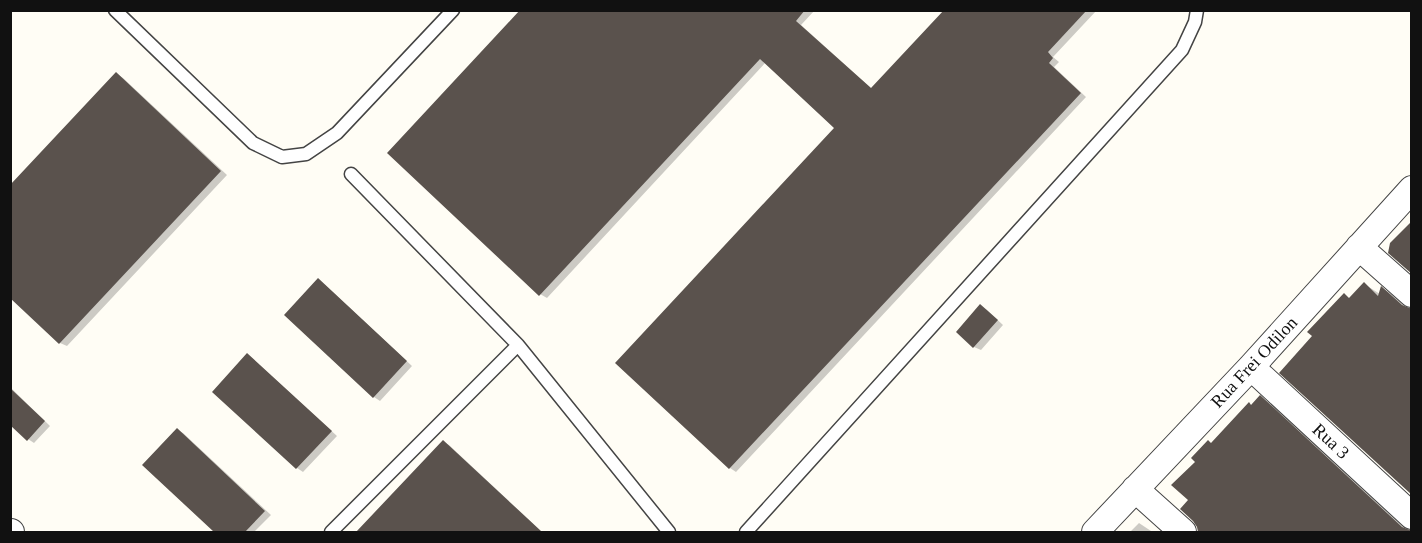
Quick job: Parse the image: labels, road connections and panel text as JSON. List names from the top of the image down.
{
  "streets": {
    "street": ["Rua Frei Odilon", "Rua 3"]
  },
  "crossings": [
    ["Rua Frei Odilon", "Rua 3"]
  ]
}
